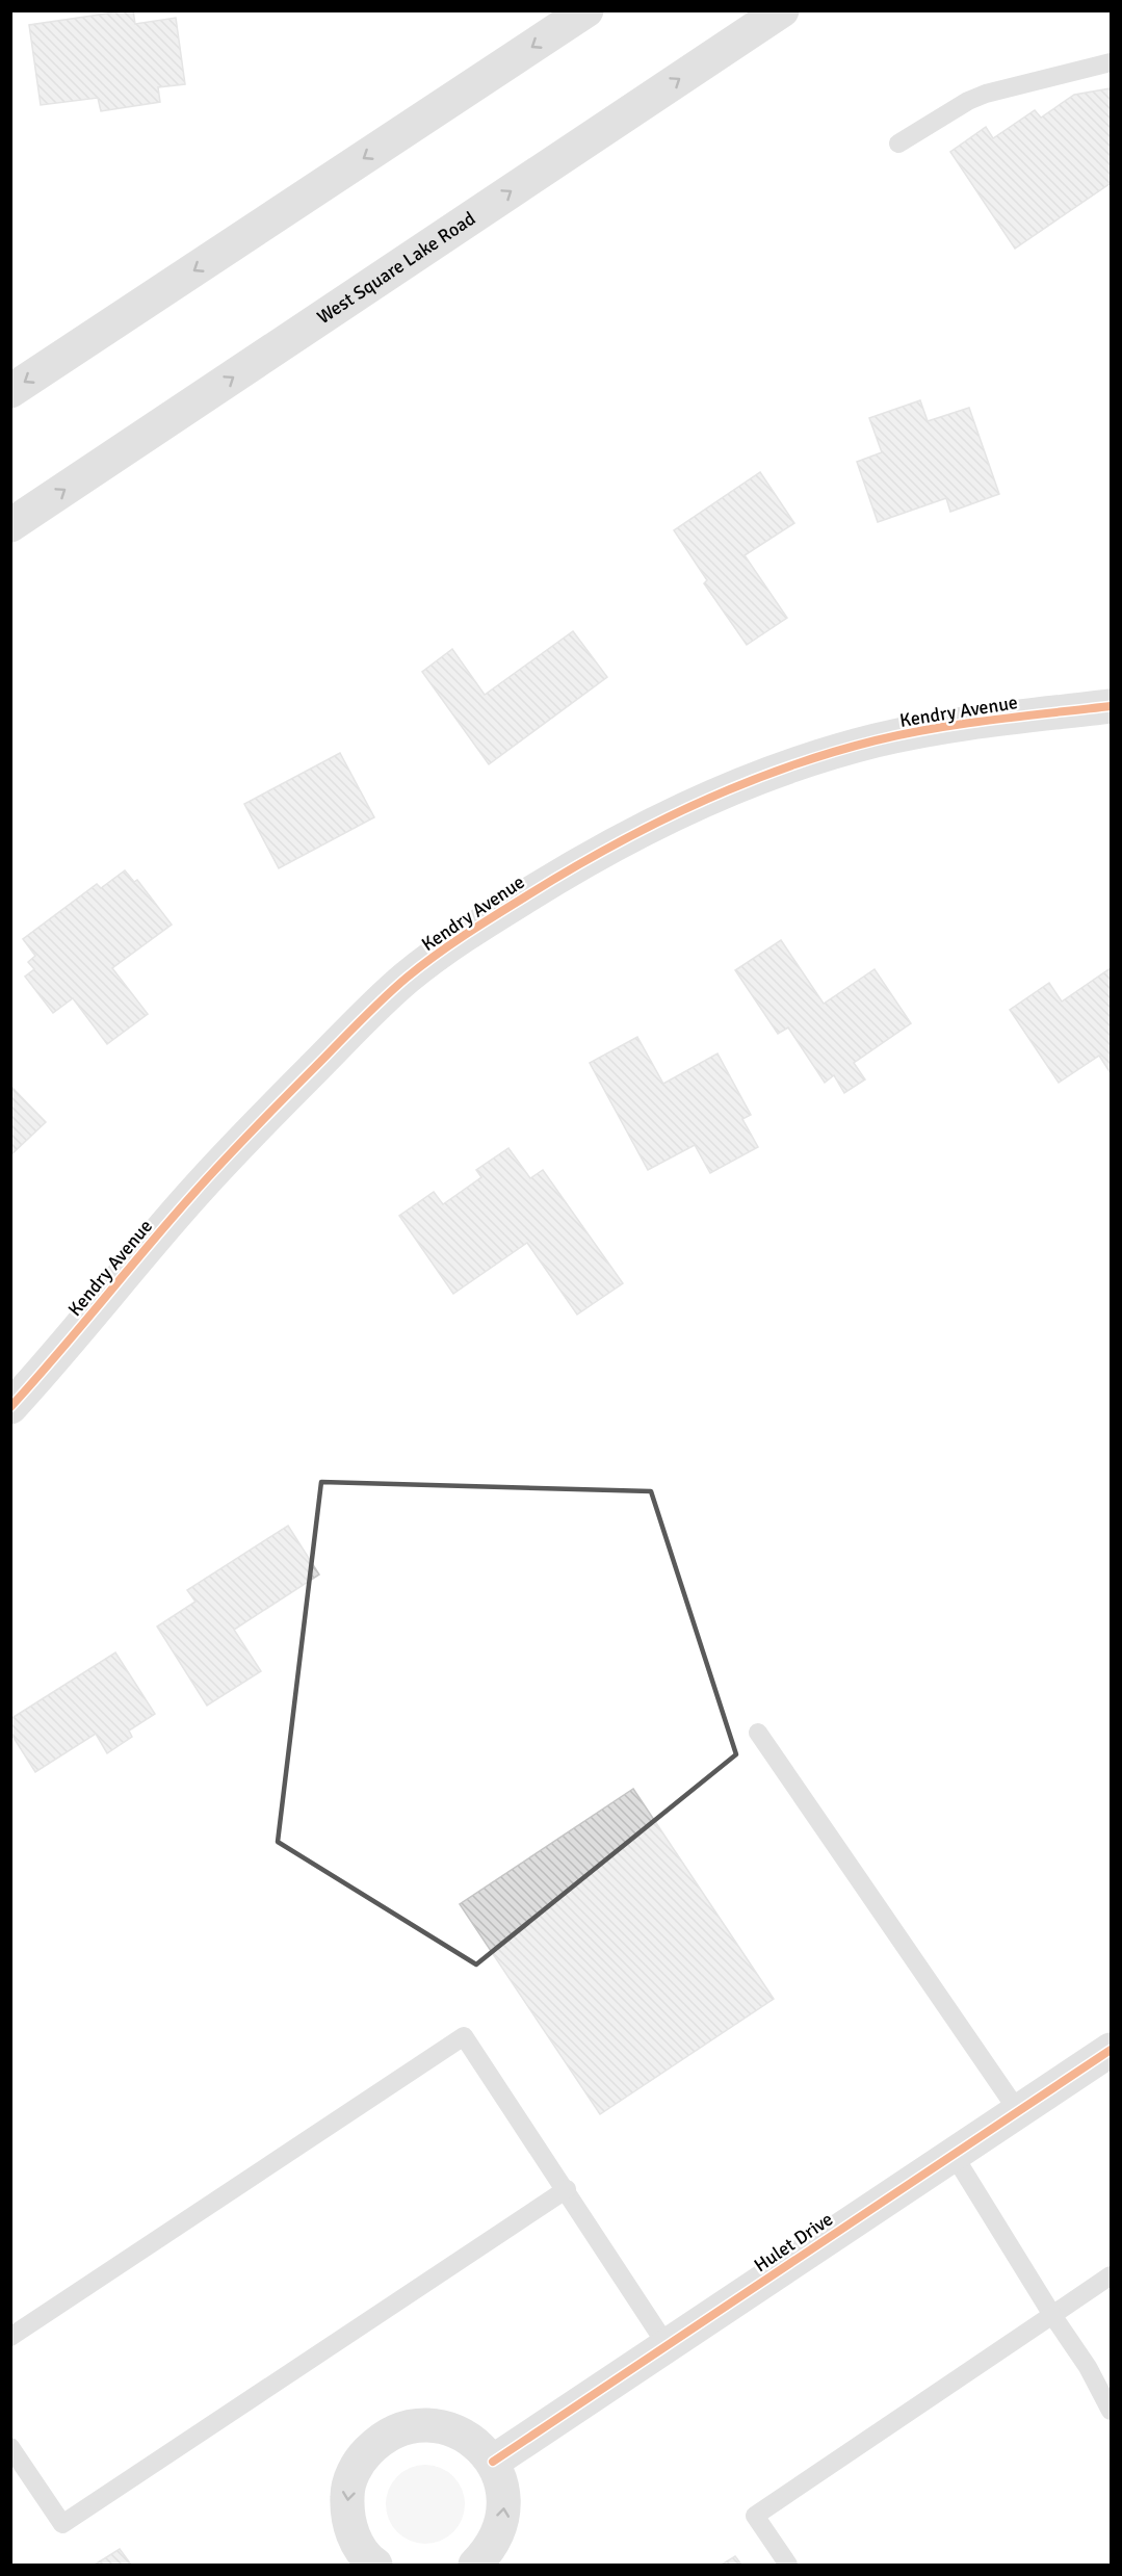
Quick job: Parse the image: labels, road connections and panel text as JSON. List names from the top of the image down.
{
  "streets": {
    "highway": ["West Square Lake Road"],
    "street": ["Kendry Avenue", "Hulet Drive"]
  }
}
